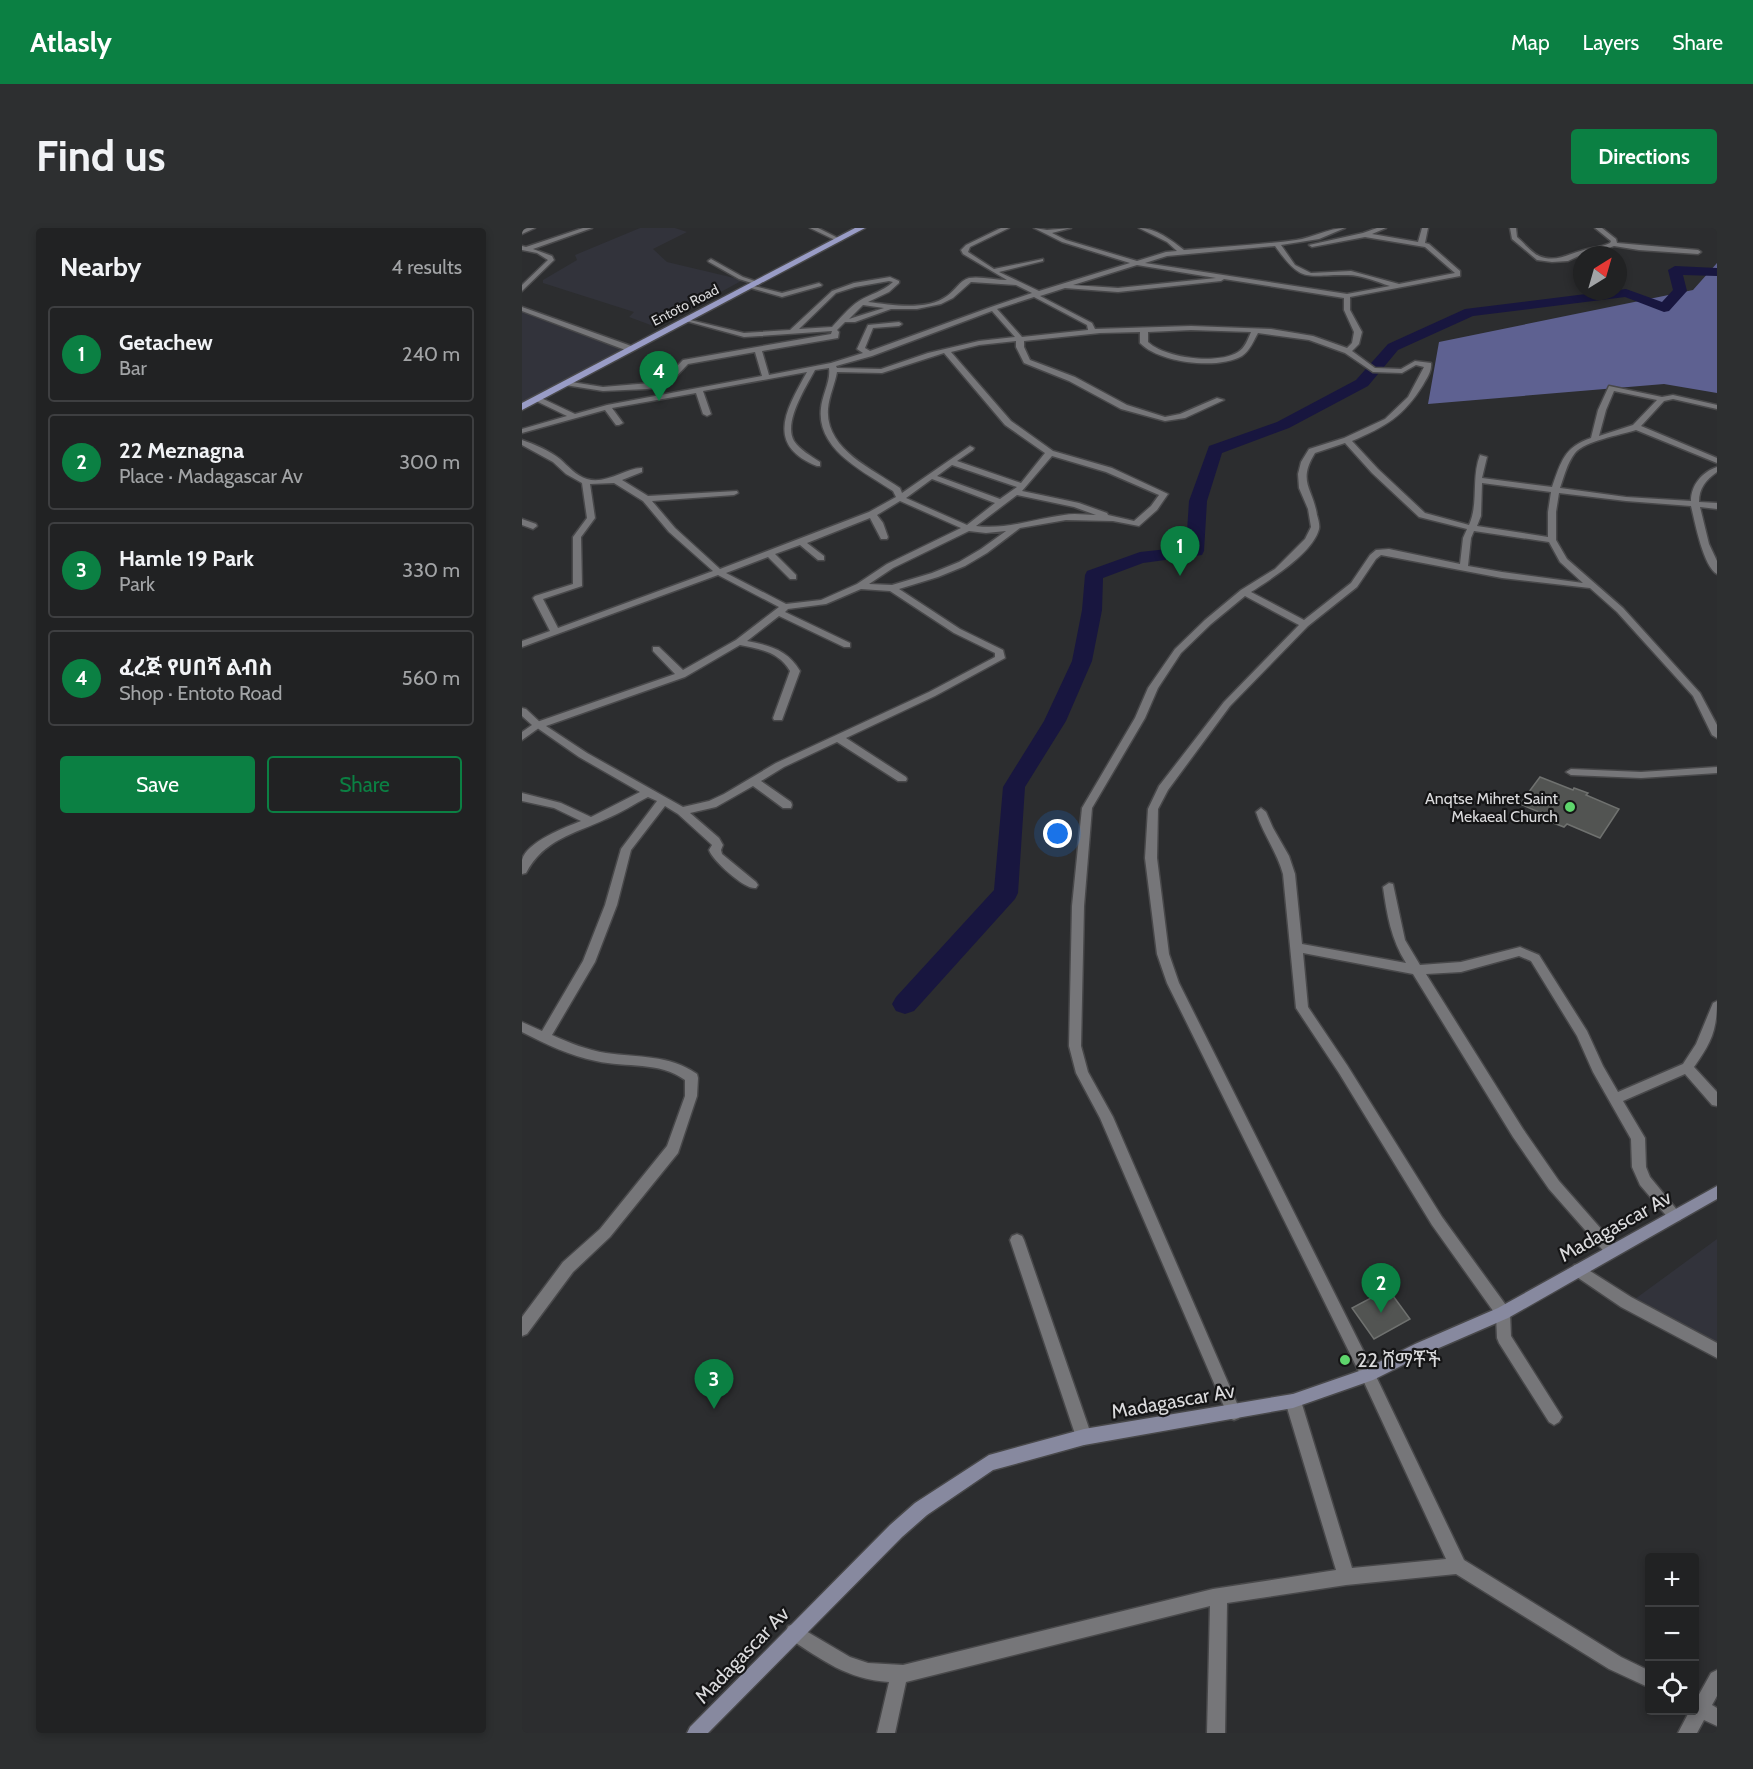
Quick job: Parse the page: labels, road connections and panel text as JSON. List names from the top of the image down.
{
  "streets": {
    "main road": ["Entoto Road", "Madagascar Av"]
  },
  "places": ["Anqtse Mihret Saint Mekaeal Church", "22 ሸማቾች"],
  "north": "top right",
  "page": {
    "header": "Atlasly",
    "nav": ["Map", "Layers", "Share"],
    "buttons": [
      "Directions",
      ["Save", "Share"]
    ],
    "title": "Find us",
    "heading": ["Nearby", "4 results"],
    "list": [
      {
        "mark": "1",
        "name": "Getachew",
        "note": "Bar",
        "value": "240 m"
      },
      {
        "mark": "2",
        "name": "22 Meznagna",
        "note": "Place · Madagascar Av",
        "value": "300 m"
      },
      {
        "mark": "3",
        "name": "Hamle 19 Park",
        "note": "Park",
        "value": "330 m"
      },
      {
        "mark": "4",
        "name": "ፈረጅ የሀበሻ ልብስ",
        "note": "Shop · Entoto Road",
        "value": "560 m"
      }
    ],
    "pins": [
      "4",
      "1",
      "2",
      "3"
    ],
    "map_buttons": ["+", "−"]
  }
}
